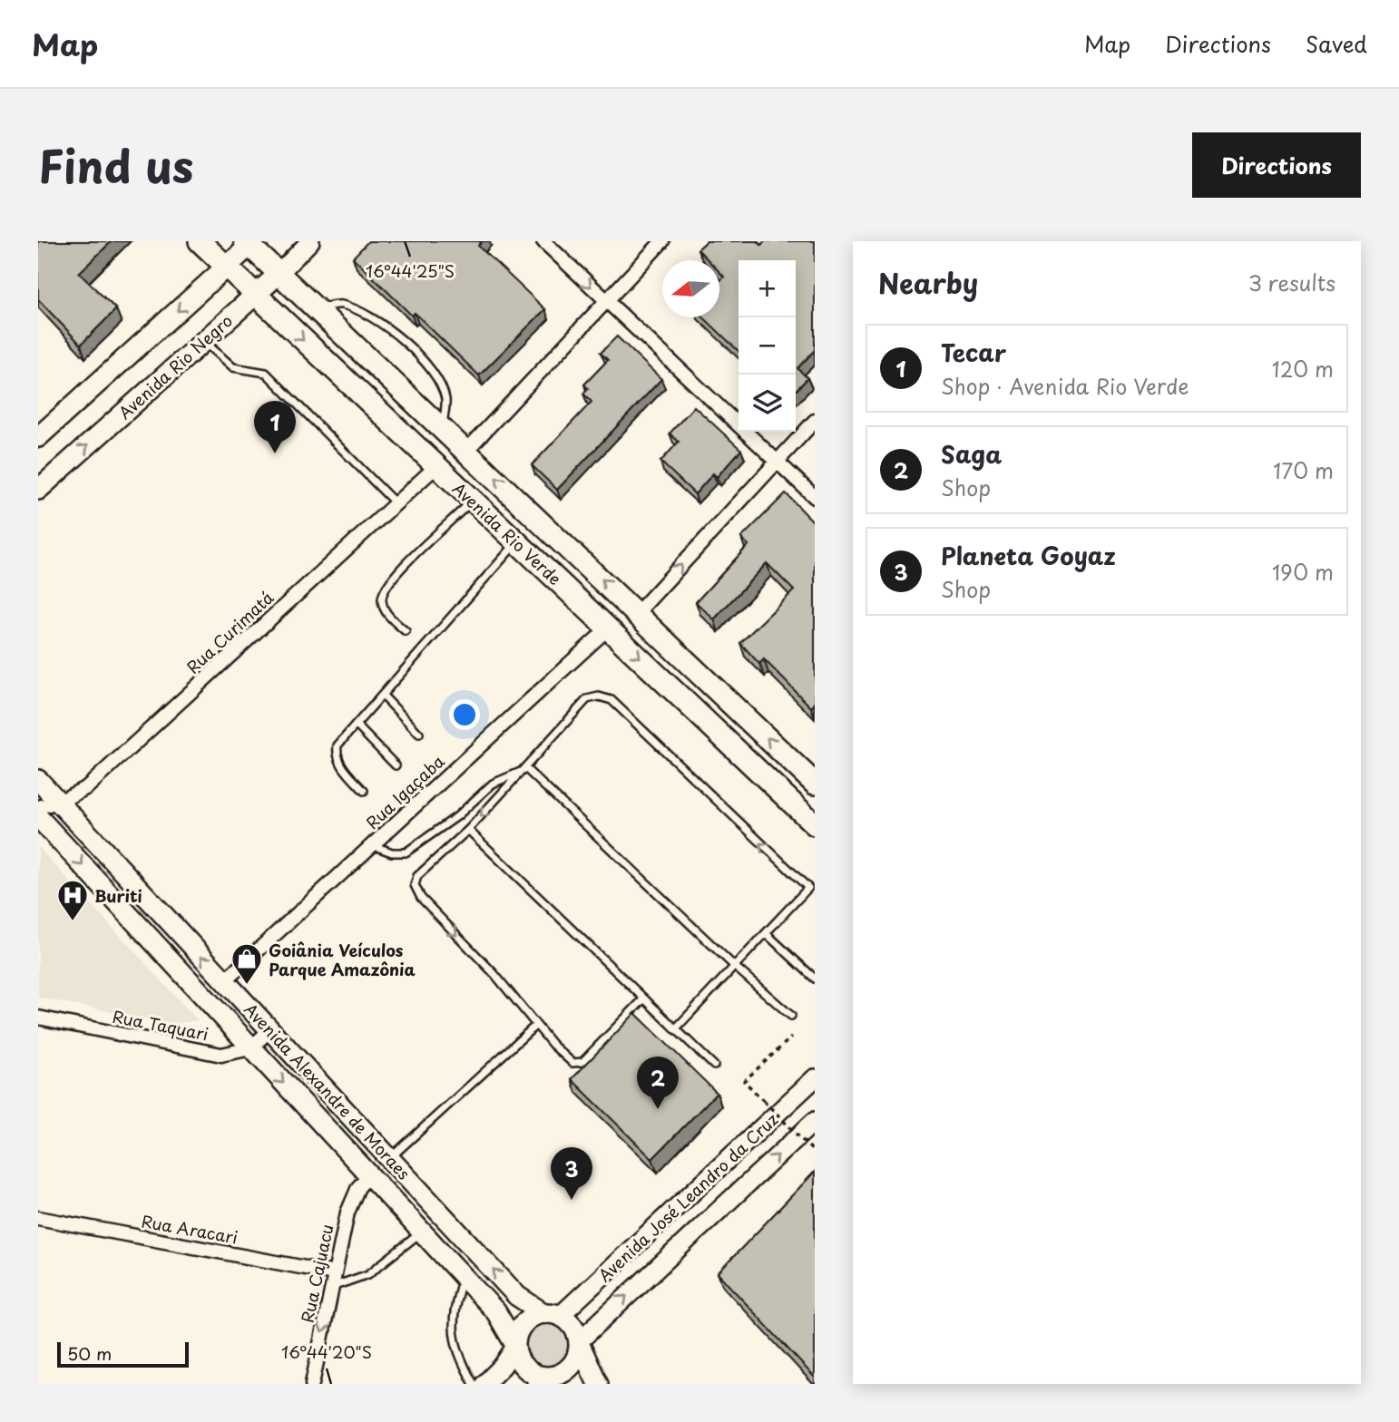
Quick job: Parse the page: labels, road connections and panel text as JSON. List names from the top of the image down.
{
  "streets": {
    "main road": ["Avenida Rio Negro", "Avenida Rio Verde", "Avenida Alexandre de Moraes"],
    "street": [
      "Rua Curimatá",
      "Rua Igaçaba",
      "Rua Taquari",
      "Avenida José Leandro da Cruz",
      "Rua Aracari",
      "Rua Cajuacu"
    ]
  },
  "crossings": [
    ["Avenida Rio Negro", "Avenida Rio Verde"],
    ["Avenida Rio Verde", "Rua Curimatá"],
    ["Avenida Rio Verde", "Rua Igaçaba"],
    ["Rua Curimatá", "Avenida Alexandre de Moraes"],
    ["Rua Igaçaba", "Avenida Alexandre de Moraes"],
    ["Rua Taquari", "Avenida Alexandre de Moraes"],
    ["Avenida Alexandre de Moraes", "Avenida José Leandro da Cruz"],
    ["Avenida Alexandre de Moraes", "Rua Cajuacu"],
    ["Rua Aracari", "Rua Cajuacu"]
  ],
  "one_way": ["Avenida Rio Negro", "Rua Cajuacu"],
  "places": {
    "hospital": ["Buriti"],
    "shop": ["Goiânia Veículos Parque Amazônia"]
  },
  "scale_bar": "50 m",
  "north": "left",
  "page": {
    "header": "Map",
    "nav": ["Map", "Directions", "Saved"],
    "title": "Find us",
    "buttons": "Directions",
    "heading": ["Nearby", "3 results"],
    "map_buttons": ["+", "−"],
    "list": [
      {
        "mark": "1",
        "name": "Tecar",
        "note": "Shop · Avenida Rio Verde",
        "value": "120 m"
      },
      {
        "mark": "2",
        "name": "Saga",
        "note": "Shop",
        "value": "170 m"
      },
      {
        "mark": "3",
        "name": "Planeta Goyaz",
        "note": "Shop",
        "value": "190 m"
      }
    ],
    "pins": ["1", "2", "3"],
    "scale": "50 m"
  },
  "coordinates": ["16°44'25\"S", "16°44'20\"S"]
}
